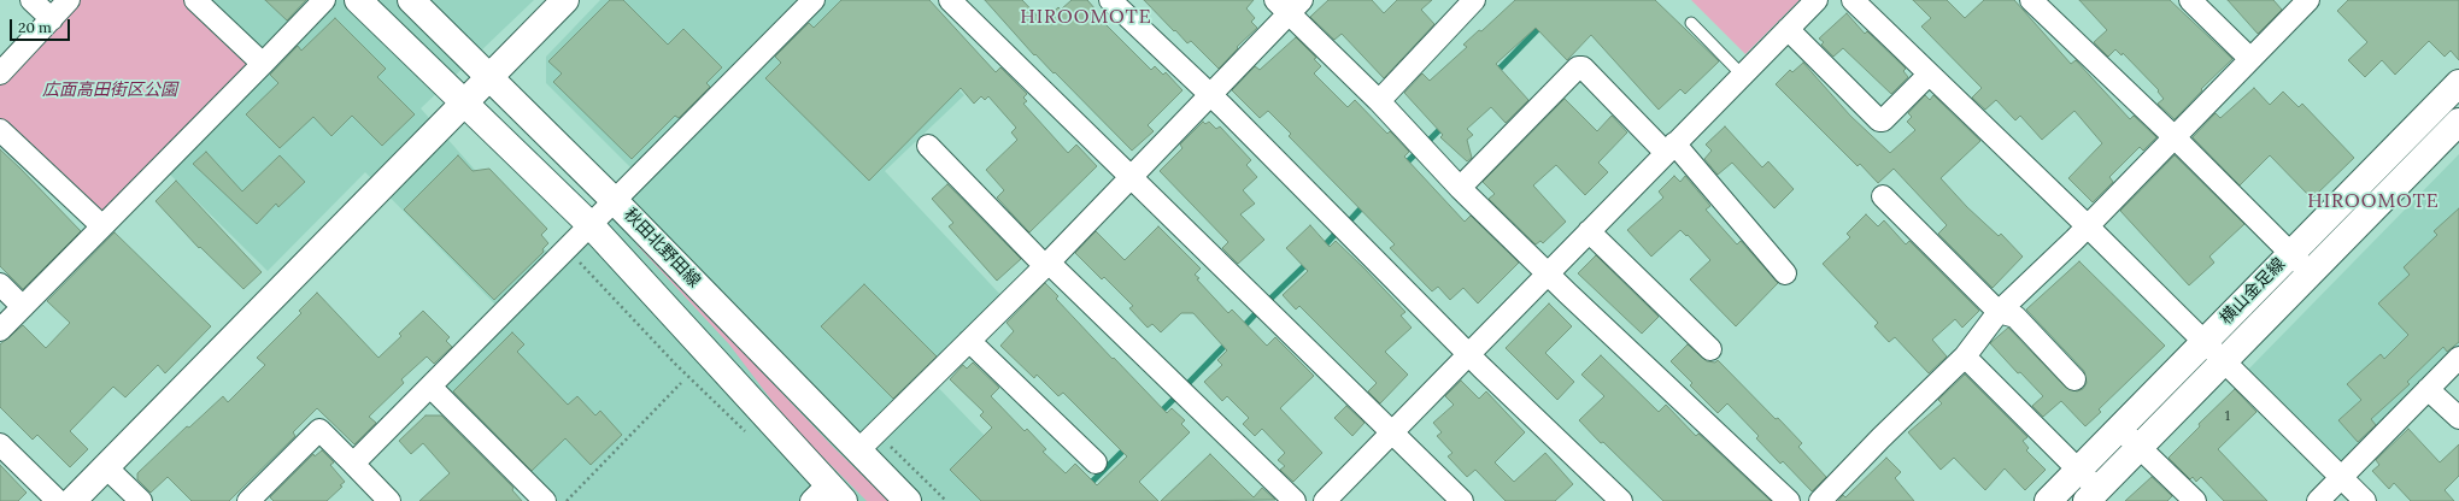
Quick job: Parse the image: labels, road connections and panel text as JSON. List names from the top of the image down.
{
  "streets": {
    "main road": ["秋田北野田線", "横山金足線"]
  },
  "districts": ["HIROOMOTE", "HIROOMOTE"],
  "parks": ["広面高田街区公園"],
  "house_numbers": ["1"],
  "scale_bar": "20 m"
}
